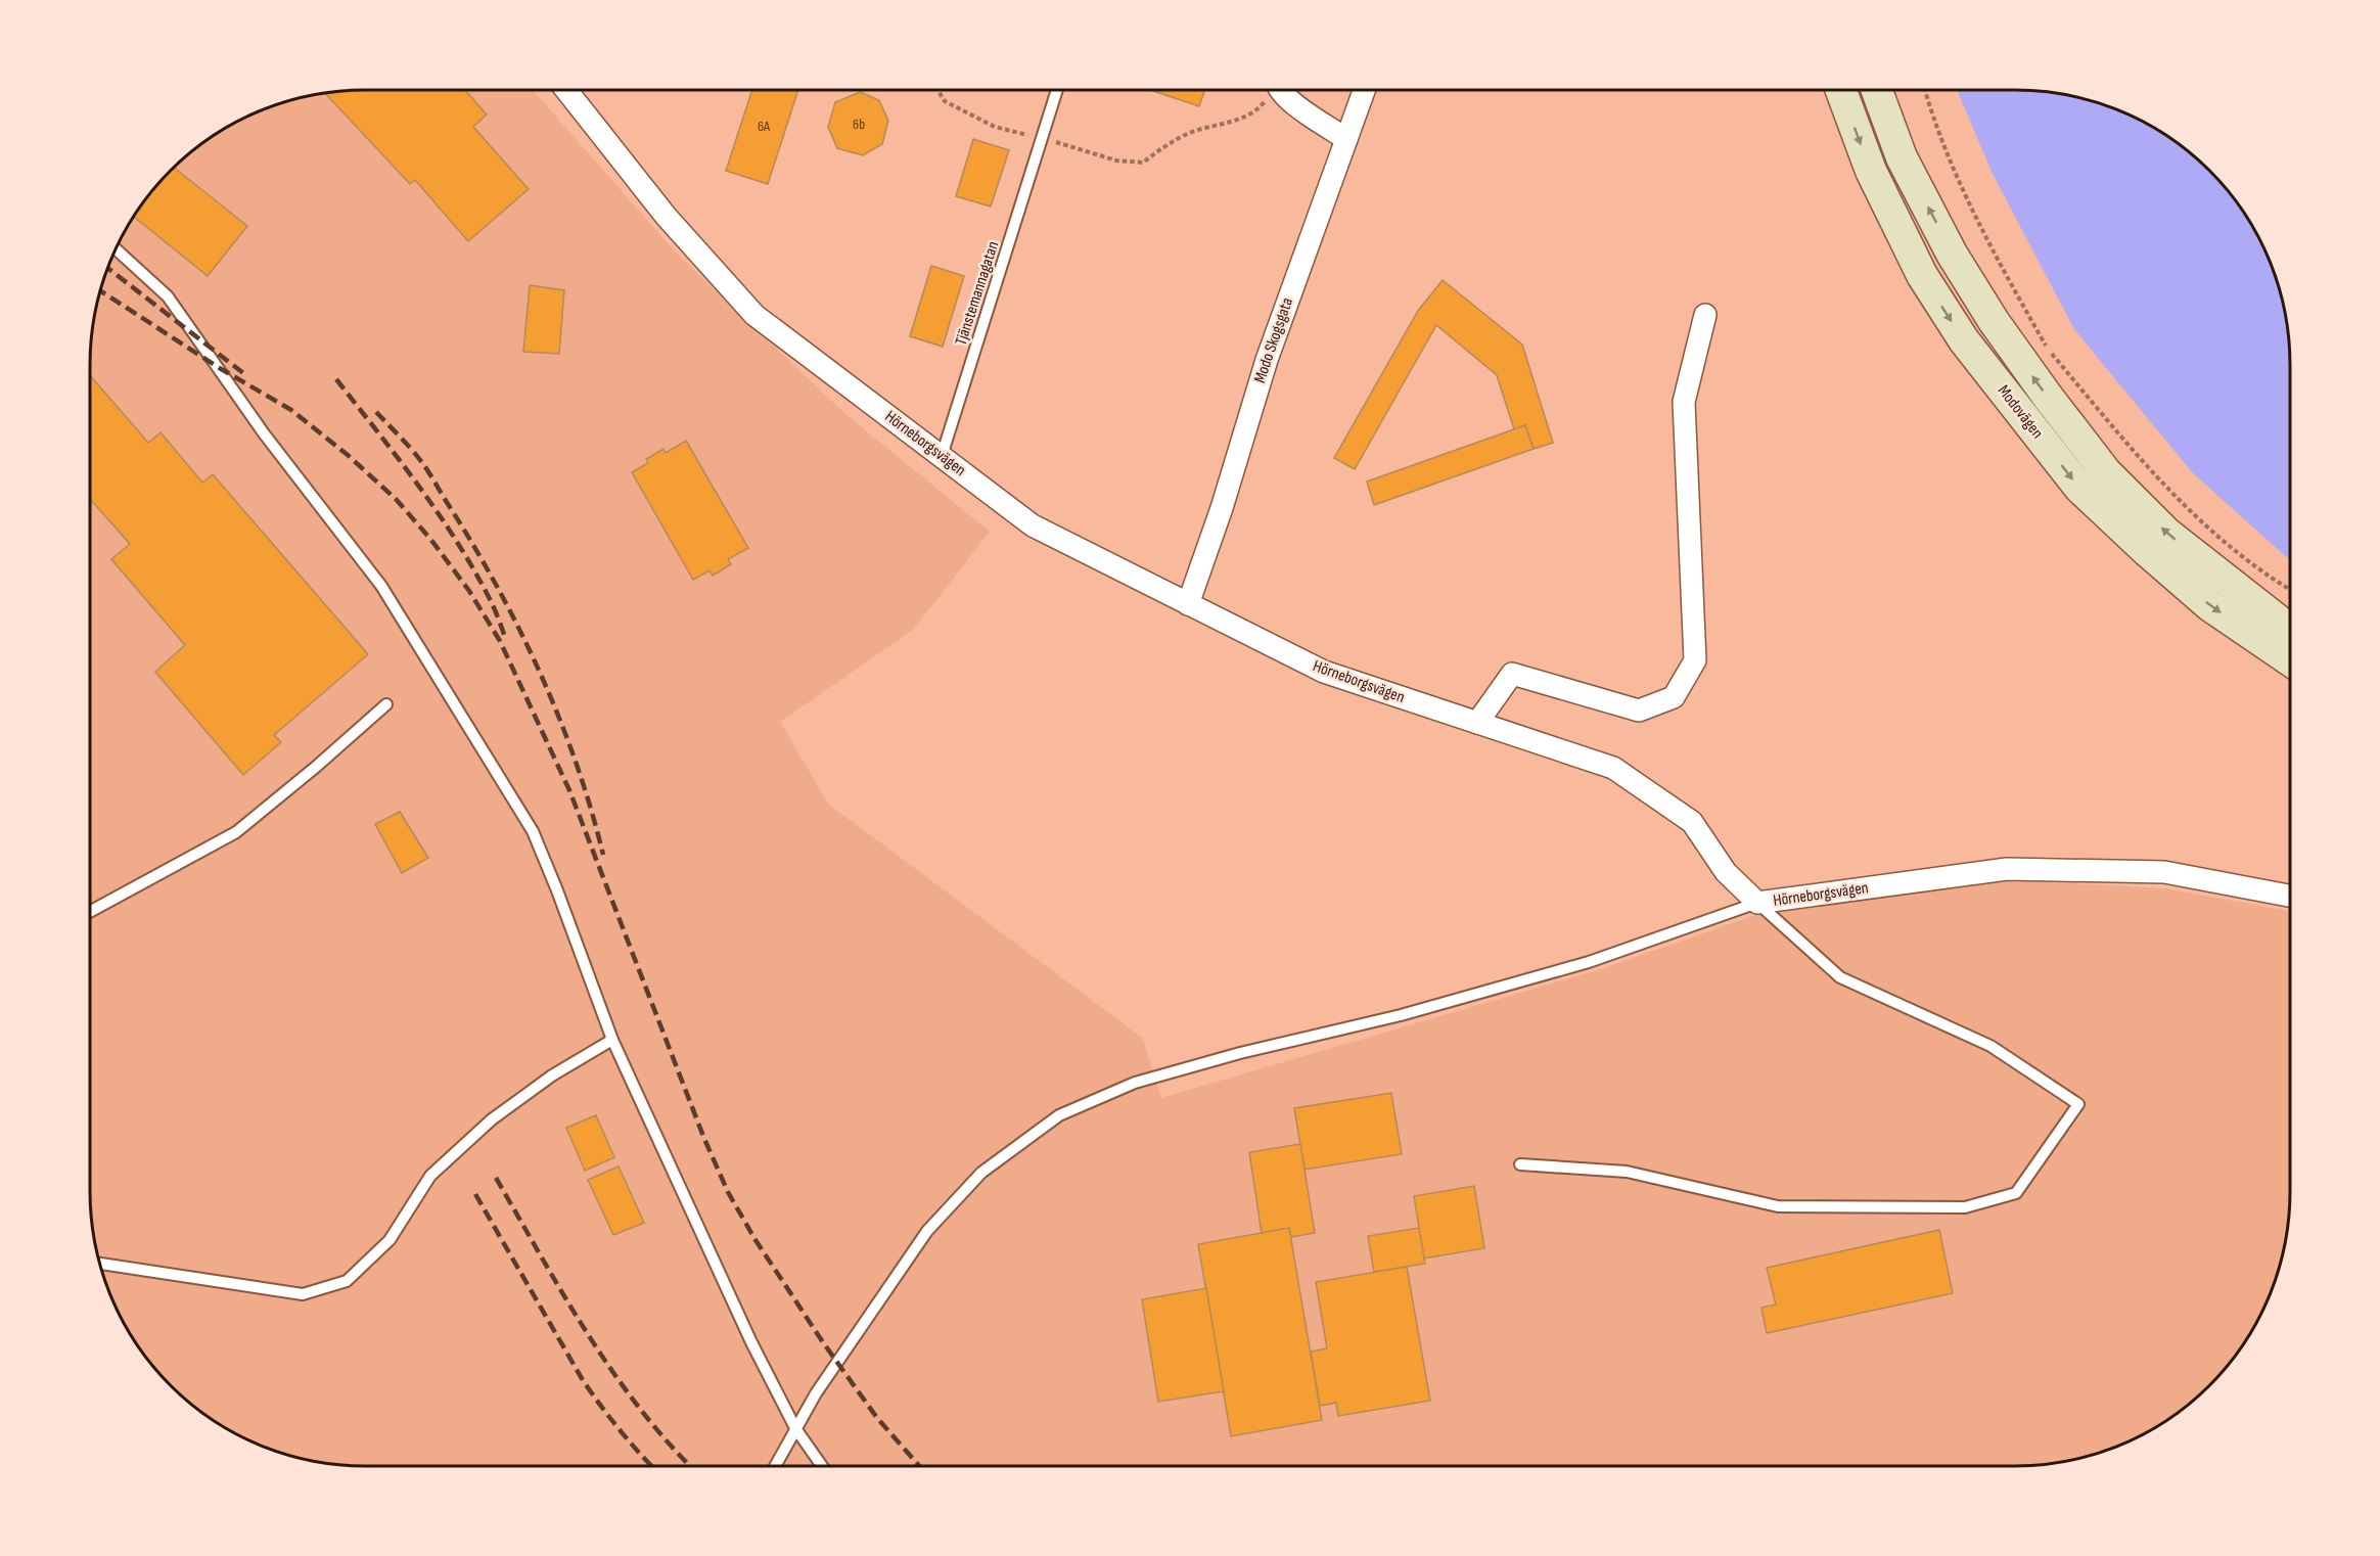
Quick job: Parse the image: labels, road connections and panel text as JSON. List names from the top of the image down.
{
  "streets": {
    "main road": ["Modovägen"],
    "street": ["Modo Skogsgata", "Hörneborgsvägen"],
    "lane": ["Tjänstemannagatan"]
  },
  "crossings": [
    ["Tjänstemannagatan", "Hörneborgsvägen"],
    ["Modo Skogsgata", "Hörneborgsvägen"]
  ],
  "house_numbers": ["6b", "6A"]
}
